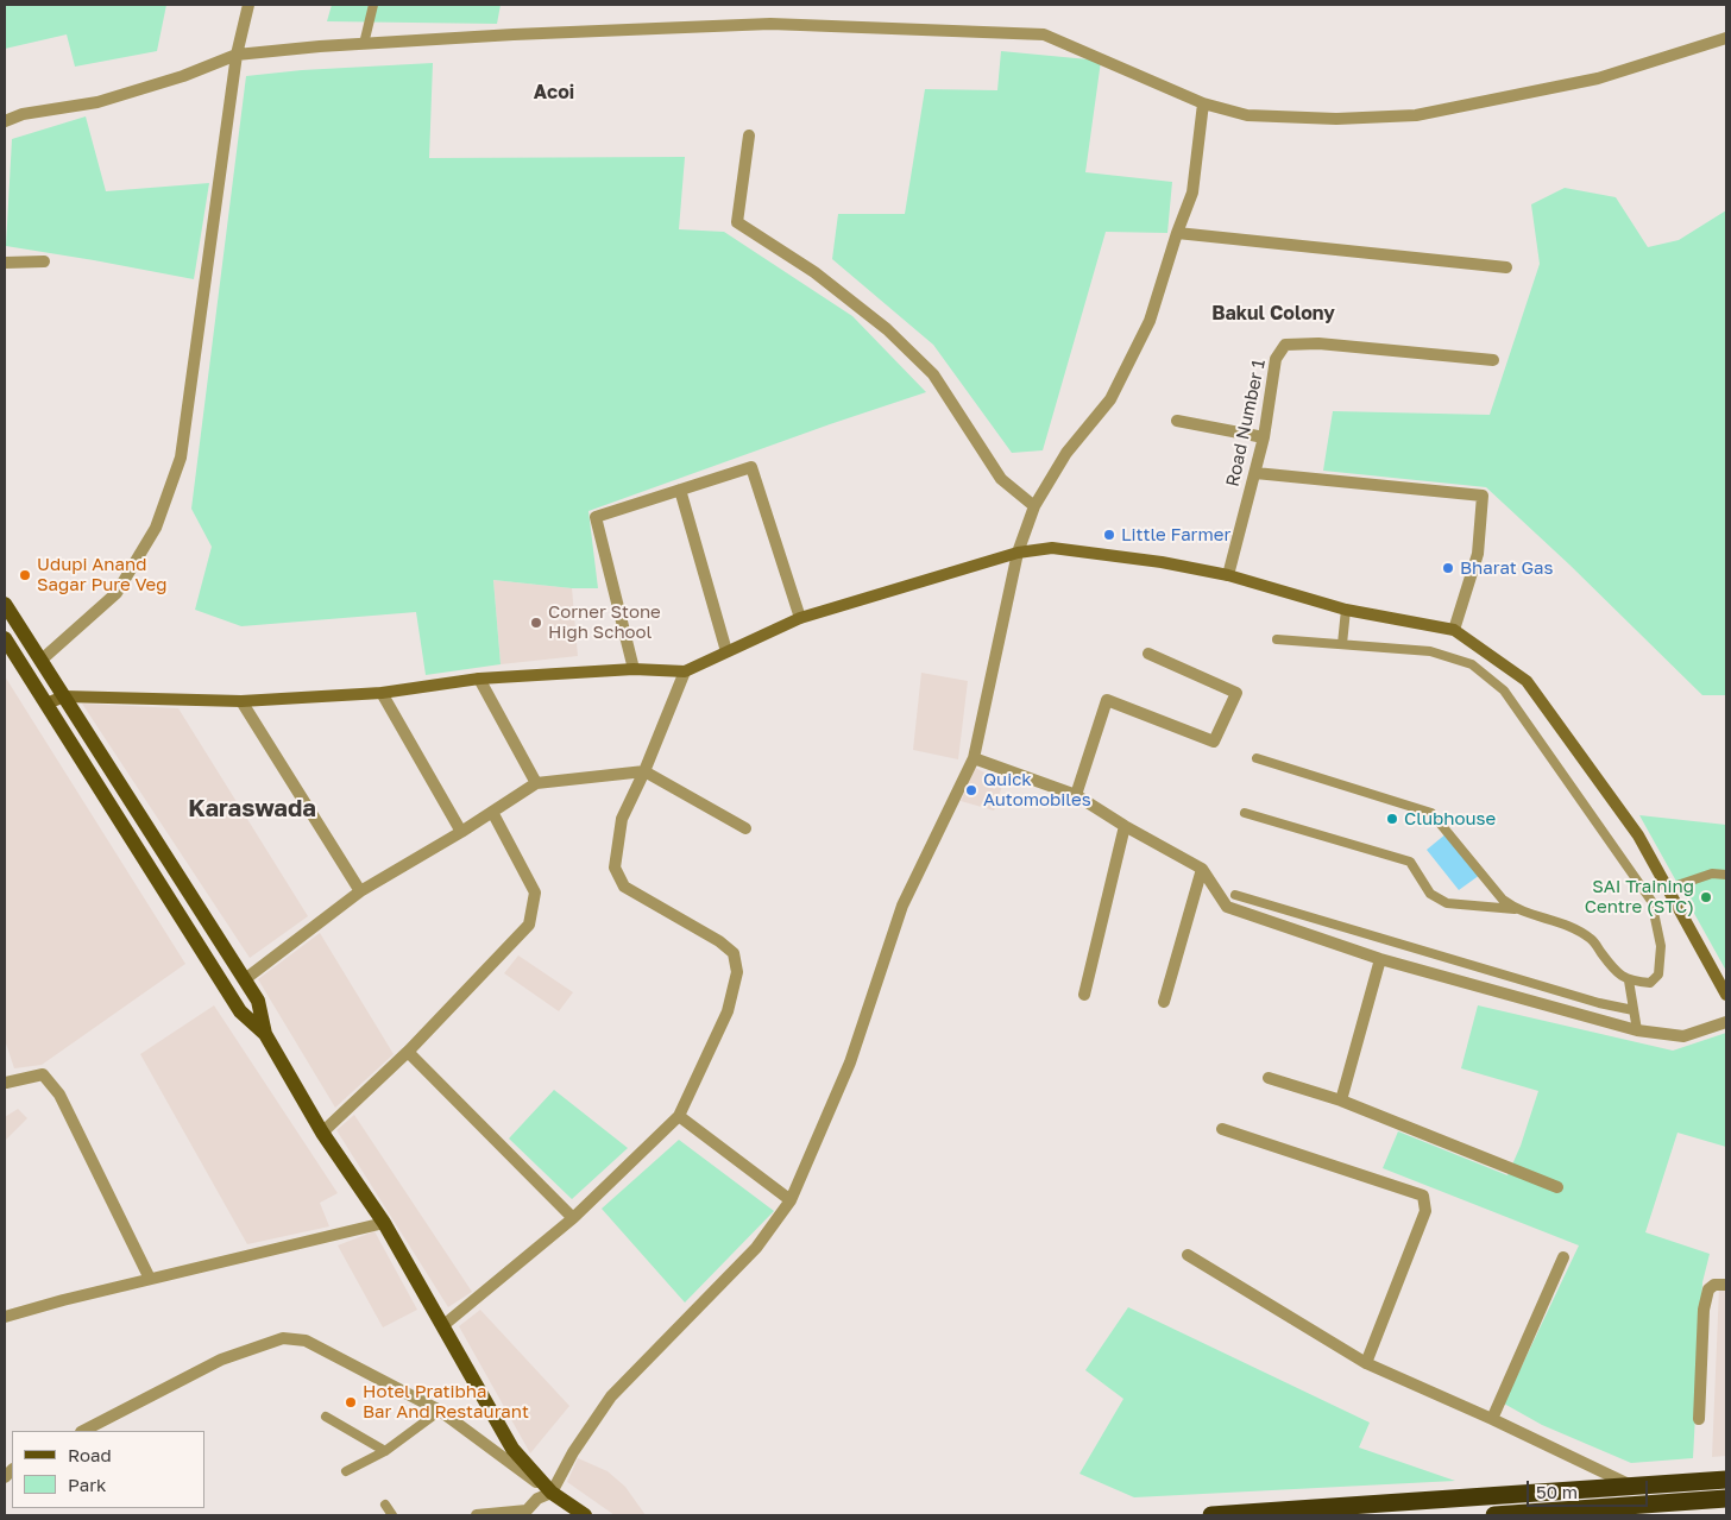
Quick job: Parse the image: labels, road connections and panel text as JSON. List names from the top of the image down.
{
  "streets": {
    "street": ["Road Number 1"]
  },
  "districts": ["Acoi", "Bakul Colony", "Karaswada"],
  "places": [
    "Little Farmer",
    "Bharat Gas",
    "Udupi Anand Sagar Pure Veg",
    "Corner Stone High School",
    "Quick Automobiles",
    "Clubhouse",
    "SAI Training Centre (STC)",
    "Hotel Pratibha Bar And Restaurant"
  ],
  "legend": ["Road", "Park"],
  "scale_bar": "50 m"
}
